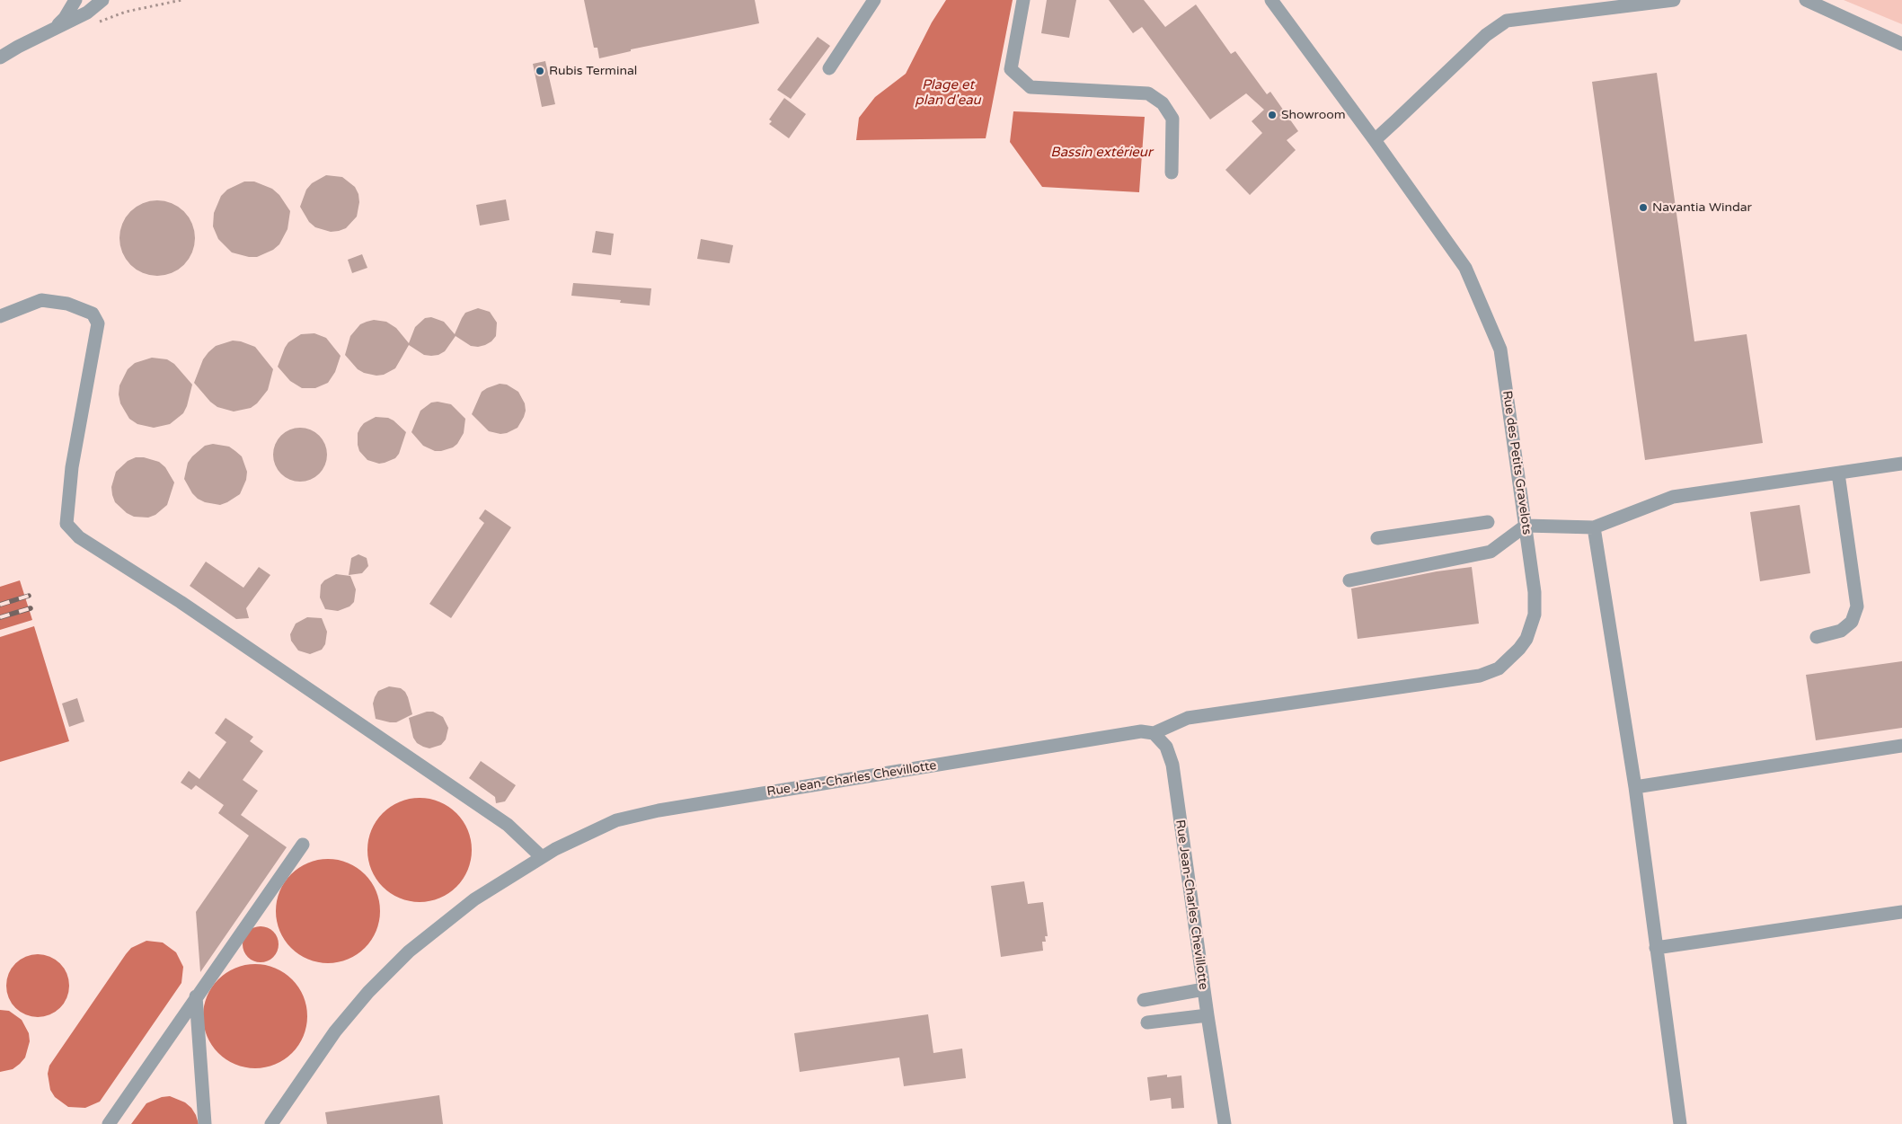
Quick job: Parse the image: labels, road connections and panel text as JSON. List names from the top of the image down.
{
  "streets": {
    "street": ["Rue des Petits Gravelots", "Rue Jean-Charles Chevillotte"]
  },
  "crossings": [
    ["Rue des Petits Gravelots", "Rue Jean-Charles Chevillotte"]
  ],
  "water": ["Plage et plan d'eau", "Bassin extérieur"],
  "places": ["Rubis Terminal", "Showroom", "Navantia Windar"]
}
